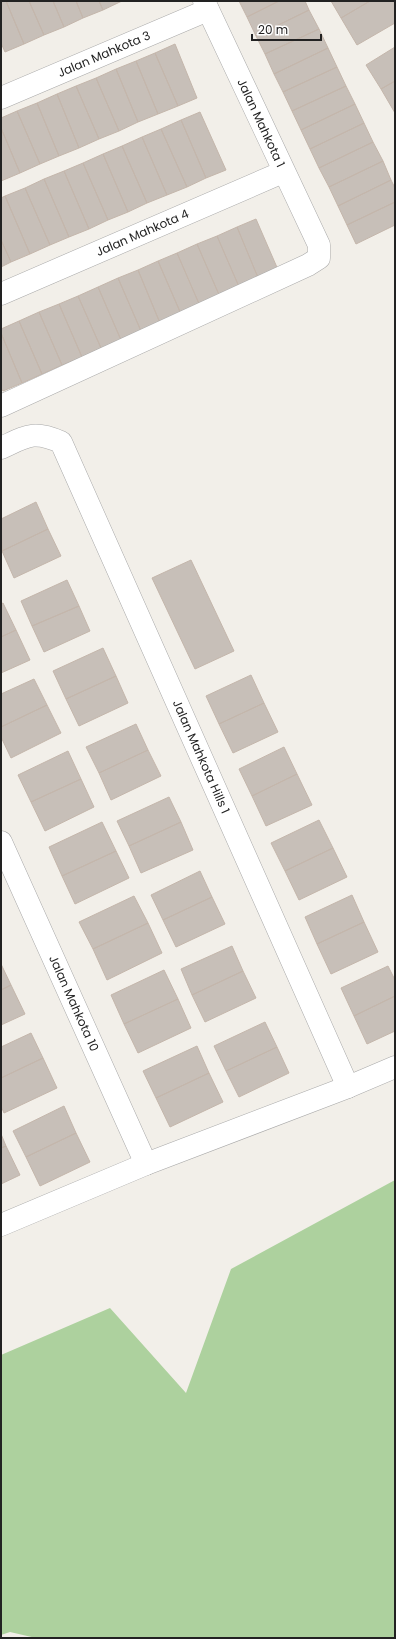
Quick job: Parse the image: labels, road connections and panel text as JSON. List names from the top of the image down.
{
  "streets": {
    "street": [
      "Jalan Mahkota 3",
      "Jalan Mahkota 1",
      "Jalan Mahkota 4",
      "Jalan Mahkota Hills 1",
      "Jalan Mahkota 10"
    ]
  },
  "crossings": [
    ["Jalan Mahkota 3", "Jalan Mahkota 1"],
    ["Jalan Mahkota 1", "Jalan Mahkota 4"]
  ],
  "scale_bar": "20 m"
}
